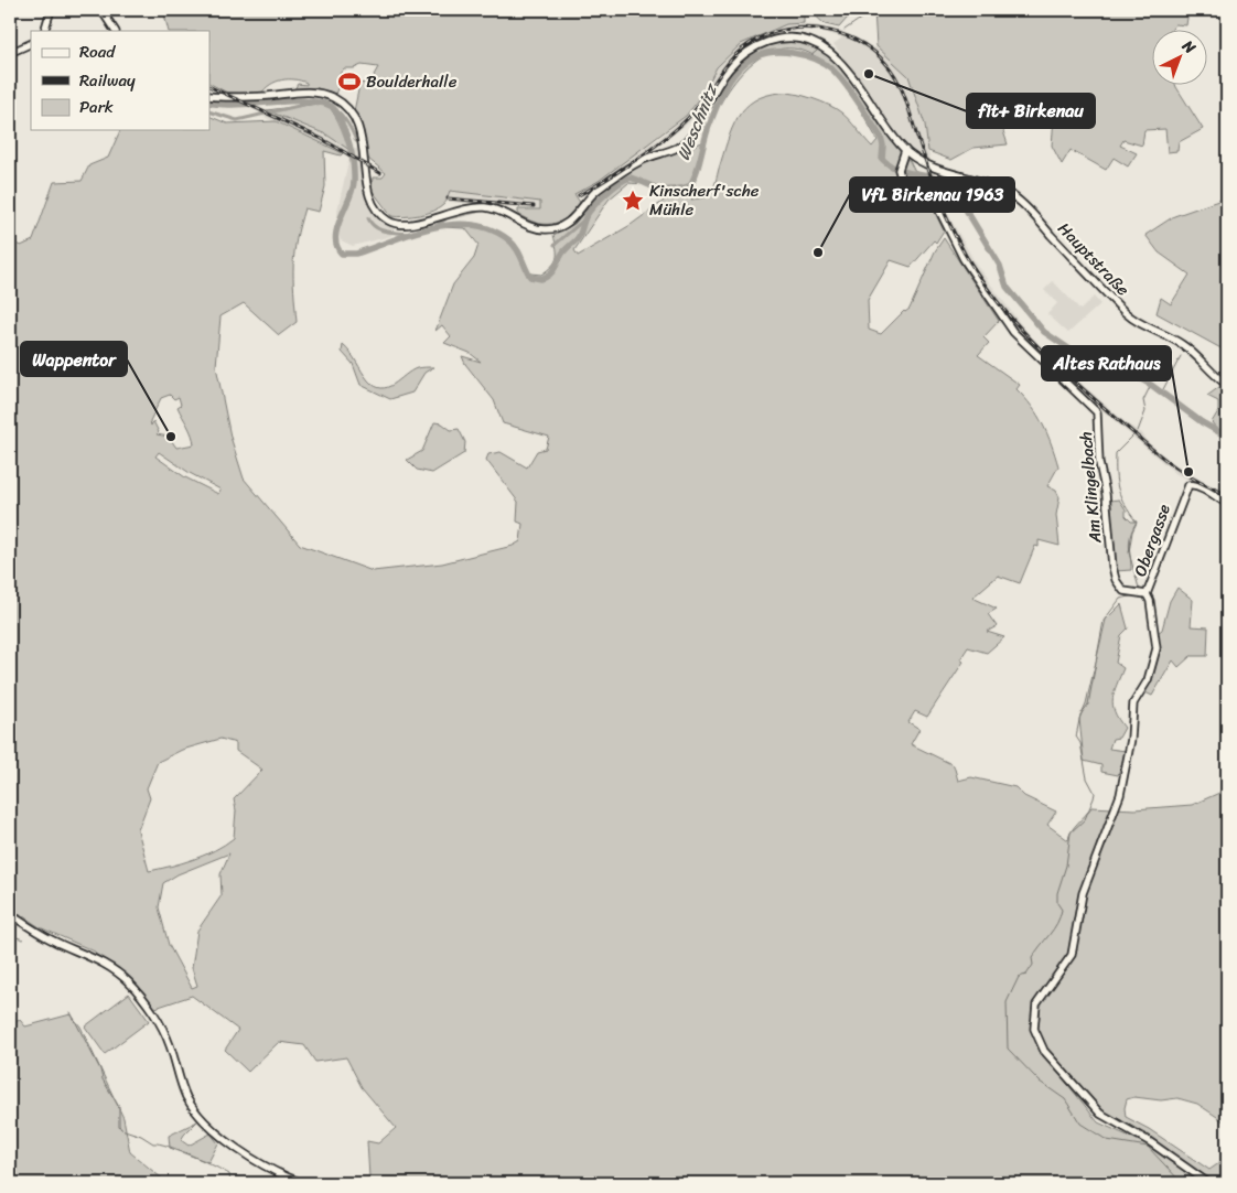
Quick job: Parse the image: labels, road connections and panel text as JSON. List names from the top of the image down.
{
  "streets": {
    "main road": ["Hauptstraße", "Am Klingelbach", "Obergasse"]
  },
  "crossings": [
    ["Hauptstraße", "Am Klingelbach"],
    ["Am Klingelbach", "Obergasse"]
  ],
  "water": ["Weschnitz"],
  "places": {
    "other": [
      "fit+ Birkenau",
      "VfL Birkenau 1963",
      "Wappentor",
      "Altes Rathaus"
    ],
    "sports": ["Boulderhalle"],
    "place": ["Kinscherf'sche Mühle"]
  },
  "legend": ["Road", "Railway", "Park"],
  "north": "top right"
}
